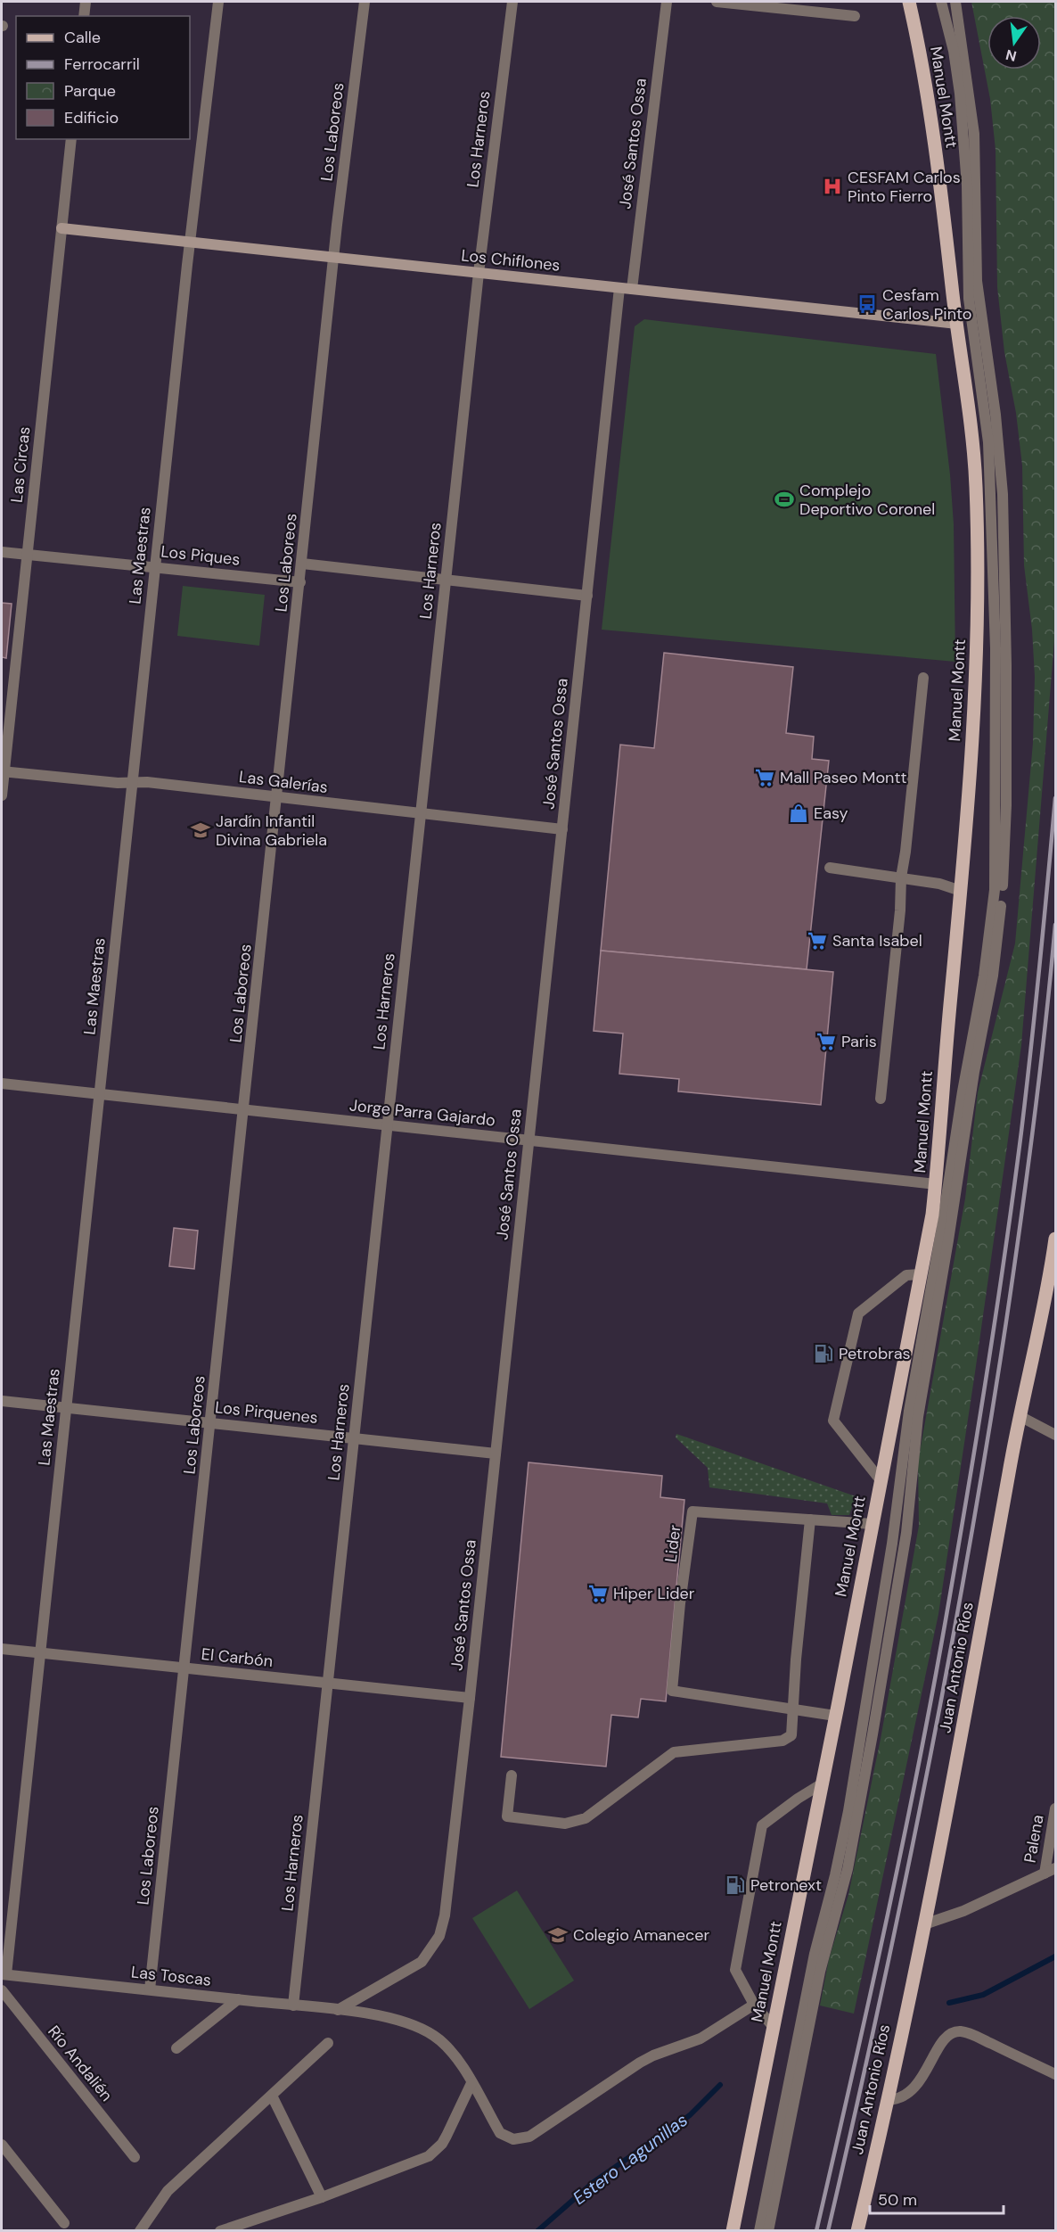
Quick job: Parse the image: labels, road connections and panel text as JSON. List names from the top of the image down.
{
  "streets": {
    "main road": ["Manuel Montt", "Juan Antonio Ríos"],
    "street": [
      "Los Laboreos",
      "Los Harneros",
      "José Santos Ossa",
      "Los Chiflones",
      "Las Circas",
      "Las Maestras",
      "Los Piques",
      "Las Galerías",
      "Jorge Parra Gajardo",
      "Los Pirquenes",
      "Lider",
      "El Carbón",
      "Palena",
      "Las Toscas",
      "Río Andalién"
    ]
  },
  "crossings": [
    ["Manuel Montt", "Los Chiflones"],
    ["Manuel Montt", "Jorge Parra Gajardo"],
    ["Manuel Montt", "Lider"],
    ["Los Laboreos", "Los Chiflones"],
    ["Los Laboreos", "Los Piques"],
    ["Los Laboreos", "Las Galerías"],
    ["Los Laboreos", "Jorge Parra Gajardo"],
    ["Los Laboreos", "Los Pirquenes"],
    ["Los Laboreos", "El Carbón"],
    ["Los Laboreos", "Las Toscas"],
    ["Los Harneros", "Los Chiflones"],
    ["Los Harneros", "Las Galerías"],
    ["Los Harneros", "Jorge Parra Gajardo"],
    ["Los Harneros", "Los Pirquenes"],
    ["Los Harneros", "El Carbón"],
    ["Los Harneros", "Las Toscas"],
    ["José Santos Ossa", "Los Chiflones"],
    ["José Santos Ossa", "Las Galerías"],
    ["José Santos Ossa", "Jorge Parra Gajardo"],
    ["José Santos Ossa", "Los Pirquenes"],
    ["José Santos Ossa", "El Carbón"],
    ["José Santos Ossa", "Las Toscas"],
    ["Los Chiflones", "Las Circas"],
    ["Los Chiflones", "Las Maestras"],
    ["Las Circas", "Los Piques"],
    ["Las Circas", "Las Galerías"],
    ["Las Maestras", "Los Piques"],
    ["Las Maestras", "Las Galerías"],
    ["Las Maestras", "Jorge Parra Gajardo"],
    ["Las Maestras", "Los Pirquenes"],
    ["Las Maestras", "El Carbón"],
    ["Las Maestras", "Las Toscas"]
  ],
  "water": ["Estero Lagunillas"],
  "places": {
    "hospital": ["CESFAM Carlos Pinto Fierro"],
    "bus stop": ["Cesfam Carlos Pinto"],
    "sports": ["Complejo Deportivo Coronel"],
    "supermarket": [
      "Mall Paseo Montt",
      "Santa Isabel",
      "Paris",
      "Hiper Lider"
    ],
    "shop": ["Easy"],
    "school or university": ["Jardín Infantil Divina Gabriela", "Colegio Amanecer"],
    "fuel station": ["Petrobras", "Petronext"]
  },
  "legend": [
    "Calle",
    "Ferrocarril",
    "Parque",
    "Edificio"
  ],
  "scale_bar": "50 m",
  "north": "bottom"
}
